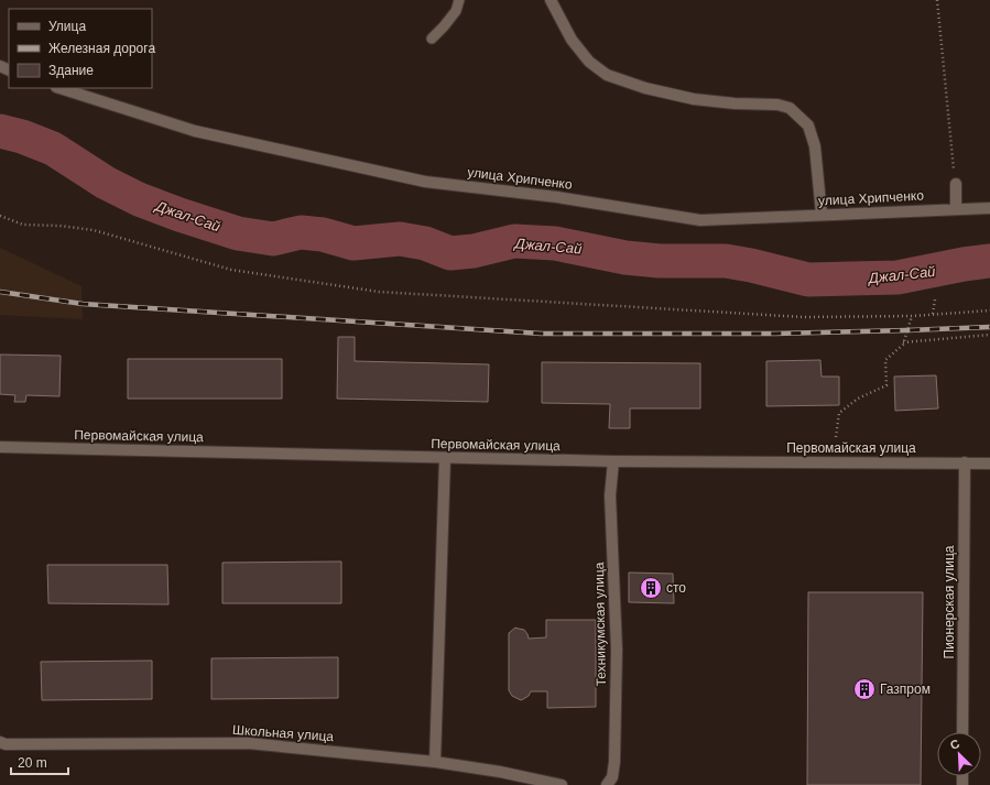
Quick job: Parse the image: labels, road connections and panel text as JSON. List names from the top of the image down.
{
  "streets": {
    "street": [
      "улица Хрипченко",
      "Первомайская улица",
      "Пионерская улица",
      "Техникумская улица",
      "Школьная улица"
    ]
  },
  "crossings": [
    ["Первомайская улица", "Пионерская улица"],
    ["Первомайская улица", "Техникумская улица"]
  ],
  "water": ["Джал-Сай"],
  "places": {
    "building": ["сто", "Газпром"]
  },
  "legend": ["Улица", "Железная дорога", "Здание"],
  "scale_bar": "20 m",
  "north": "top left"
}
